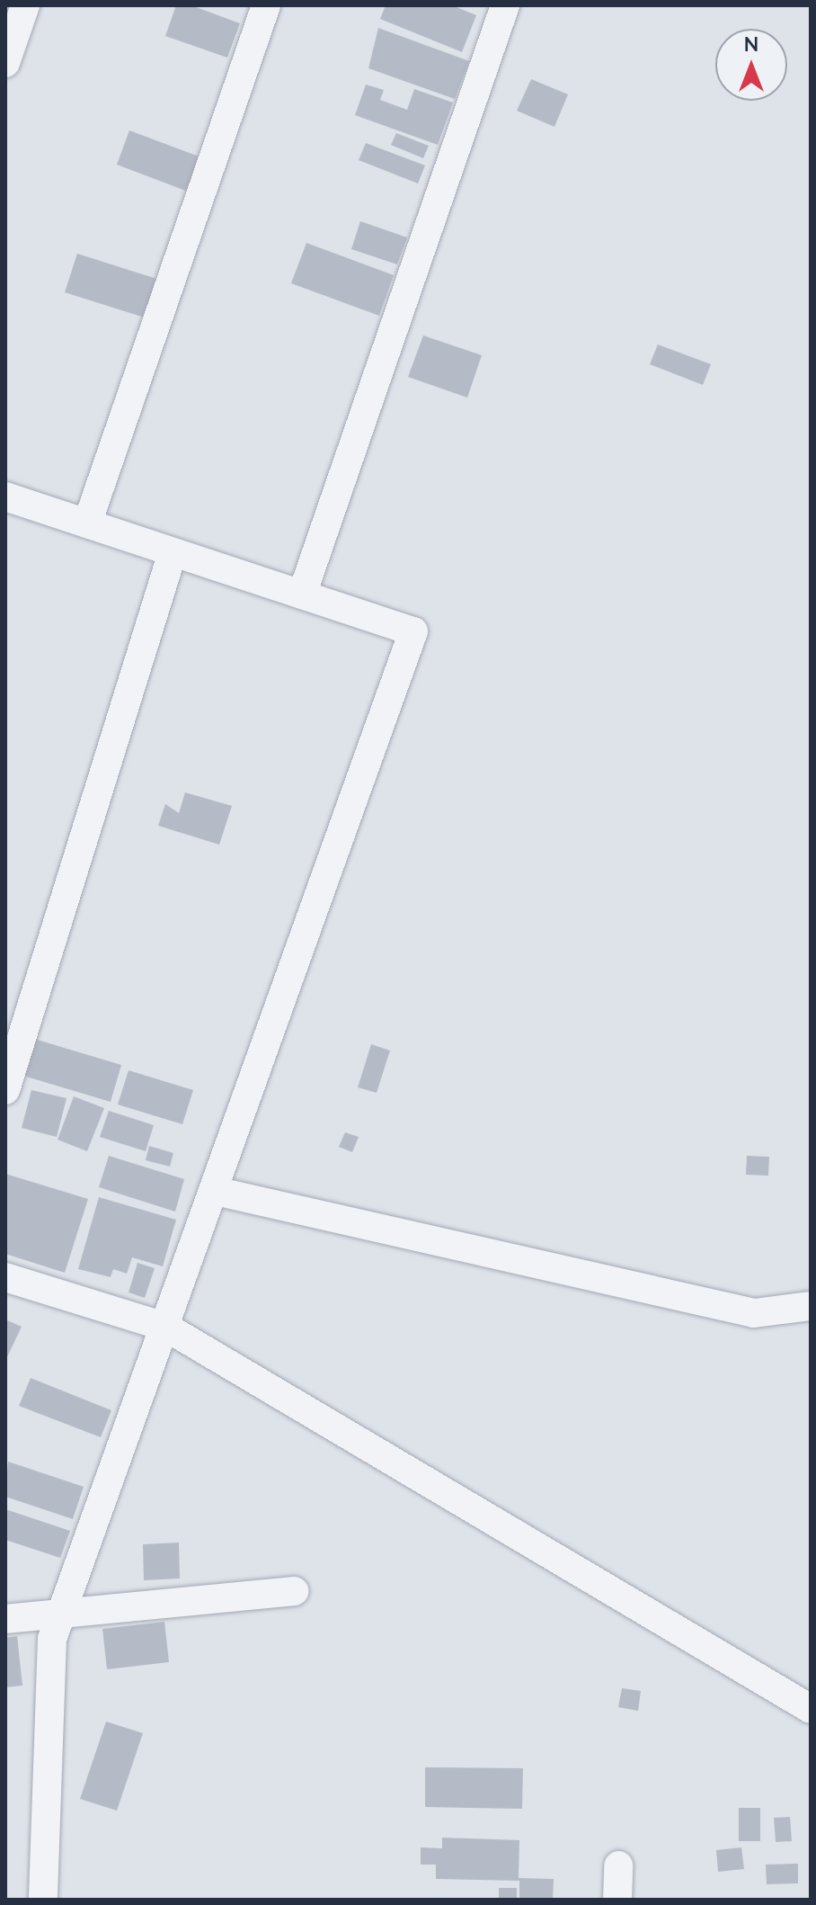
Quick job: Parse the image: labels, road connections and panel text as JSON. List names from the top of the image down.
{
  "north": "top"
}
